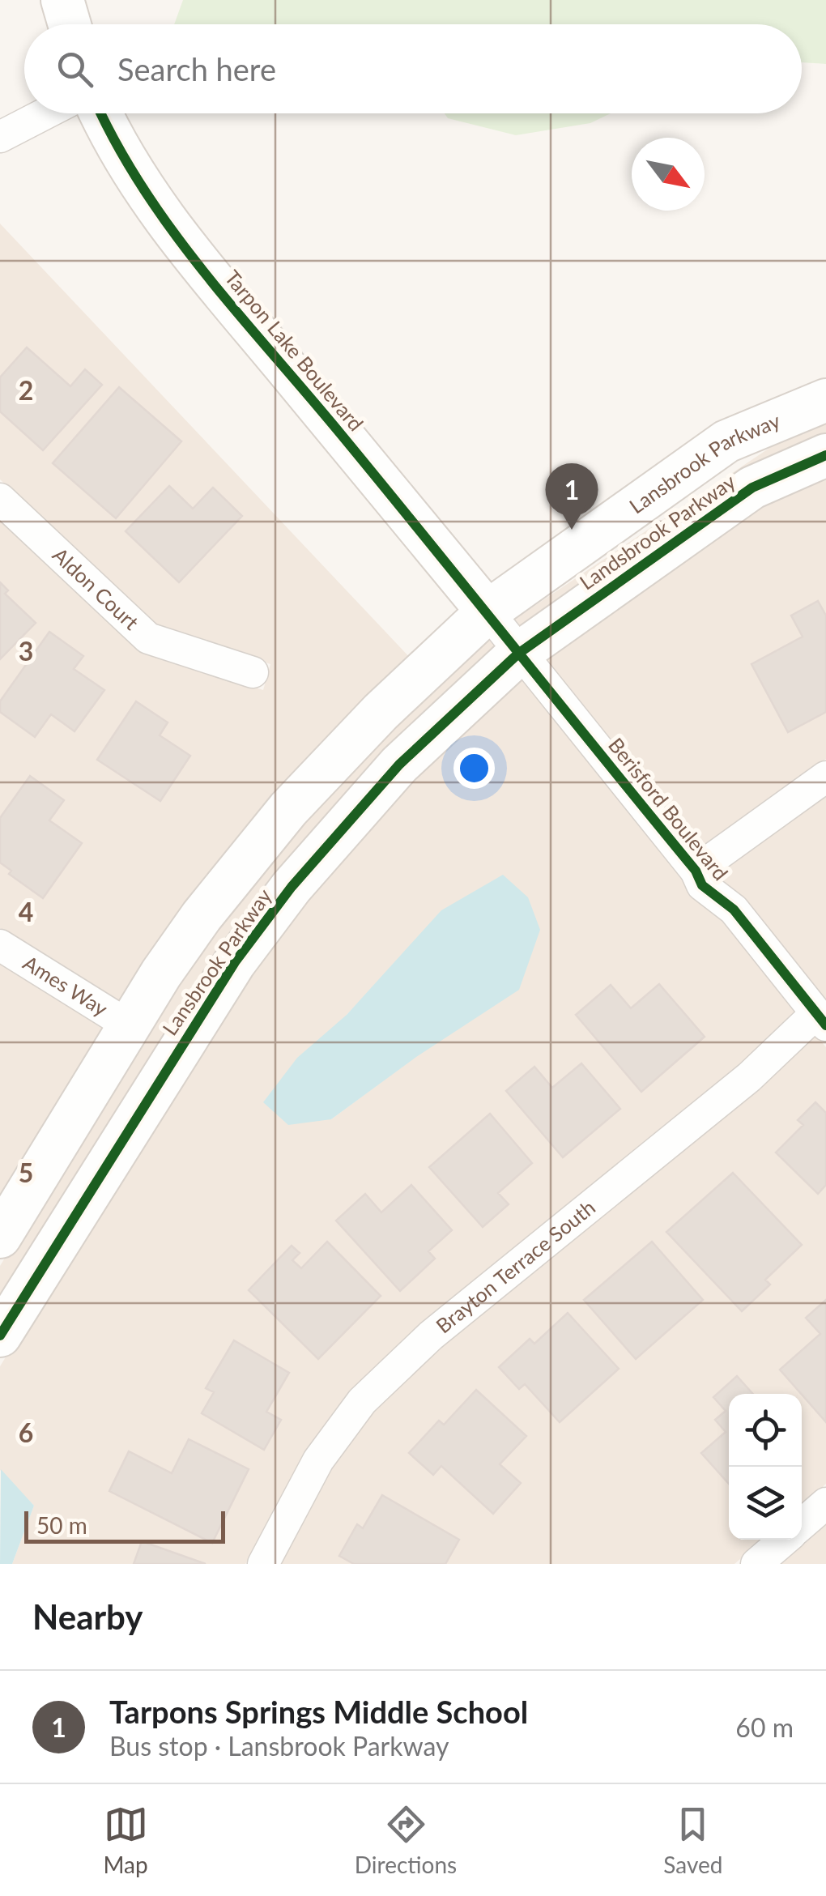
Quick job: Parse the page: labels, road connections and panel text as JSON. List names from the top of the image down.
{
  "streets": {
    "street": [
      "Tarpon Lake Boulevard",
      "Lansbrook Parkway",
      "Landsbrook Parkway",
      "Aldon Court",
      "Berisford Boulevard",
      "Ames Way",
      "Brayton Terrace South"
    ]
  },
  "crossings": [
    ["Tarpon Lake Boulevard", "Lansbrook Parkway"],
    ["Tarpon Lake Boulevard", "Berisford Boulevard"],
    ["Lansbrook Parkway", "Landsbrook Parkway"],
    ["Lansbrook Parkway", "Berisford Boulevard"],
    ["Lansbrook Parkway", "Ames Way"],
    ["Landsbrook Parkway", "Berisford Boulevard"],
    ["Berisford Boulevard", "Brayton Terrace South"]
  ],
  "scale_bar": "50 m",
  "north": "bottom right",
  "page": {
    "search": "Search here",
    "pins": "1",
    "scale": "50 m",
    "heading": "Nearby",
    "list": [
      {
        "mark": "1",
        "name": "Tarpons Springs Middle School",
        "note": "Bus stop · Lansbrook Parkway",
        "value": "60 m"
      }
    ],
    "nav": ["Map", "Directions", "Saved"]
  },
  "grid": {
    "rows": [
      "2",
      "3",
      "4",
      "5",
      "6"
    ]
  }
}
